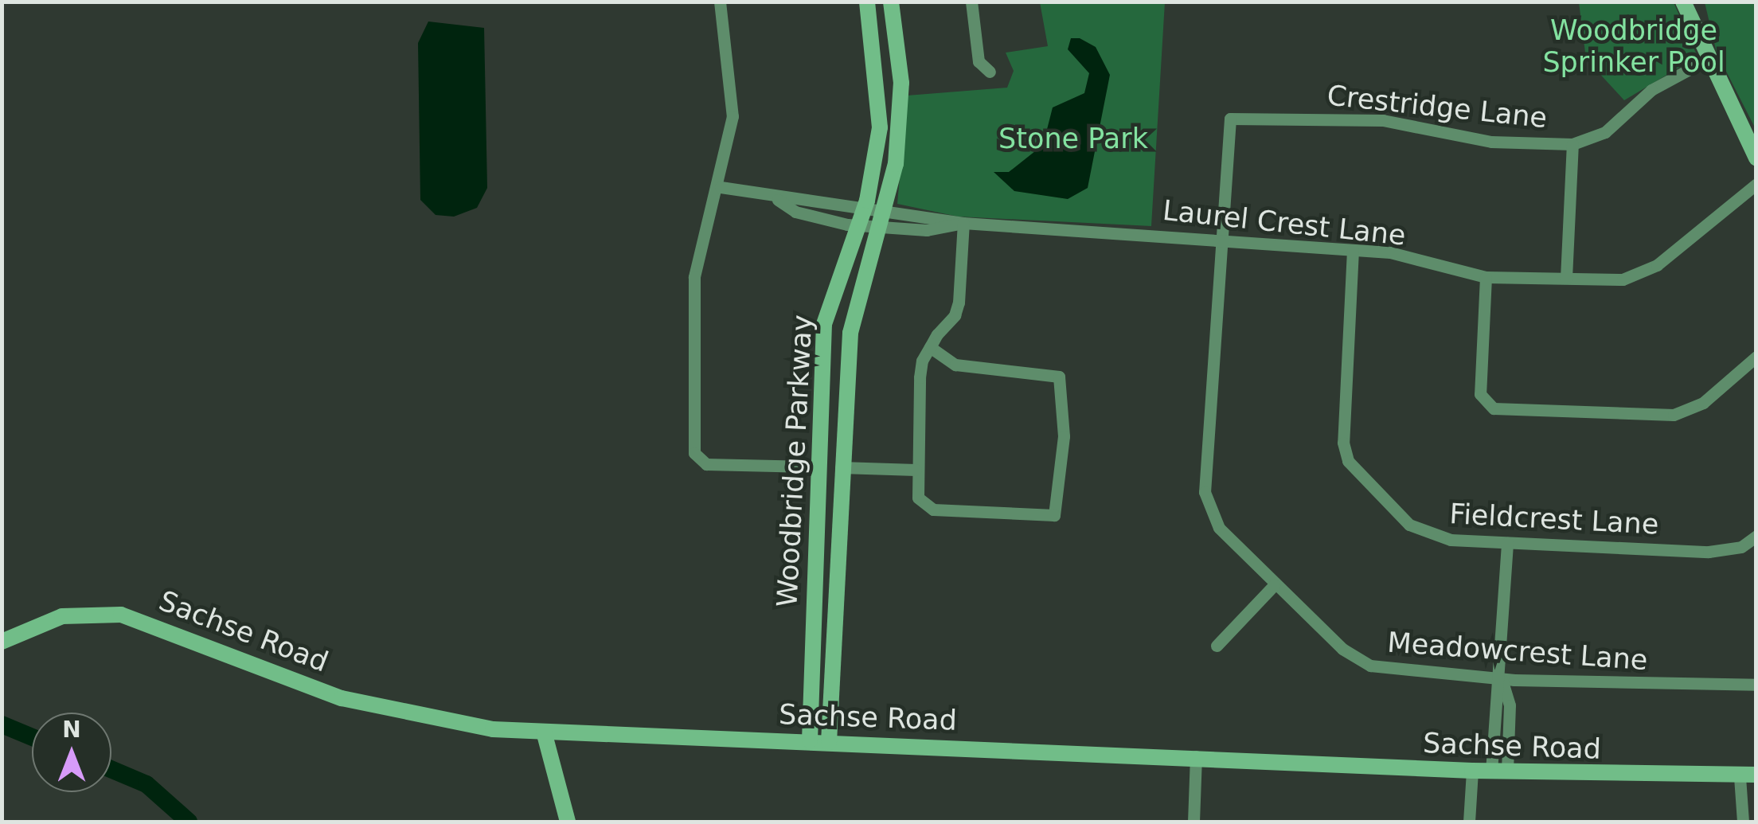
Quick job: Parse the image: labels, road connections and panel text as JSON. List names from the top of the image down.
{
  "streets": {
    "main road": ["Woodbridge Parkway", "Sachse Road"],
    "street": [
      "Crestridge Lane",
      "Laurel Crest Lane",
      "Fieldcrest Lane",
      "Meadowcrest Lane"
    ]
  },
  "crossings": [
    ["Crestridge Lane", "Meadowcrest Lane"],
    ["Laurel Crest Lane", "Woodbridge Parkway"],
    ["Laurel Crest Lane", "Fieldcrest Lane"],
    ["Laurel Crest Lane", "Meadowcrest Lane"],
    ["Woodbridge Parkway", "Sachse Road"]
  ],
  "parks": ["Woodbridge Sprinker Pool", "Stone Park"],
  "north": "top"
}
